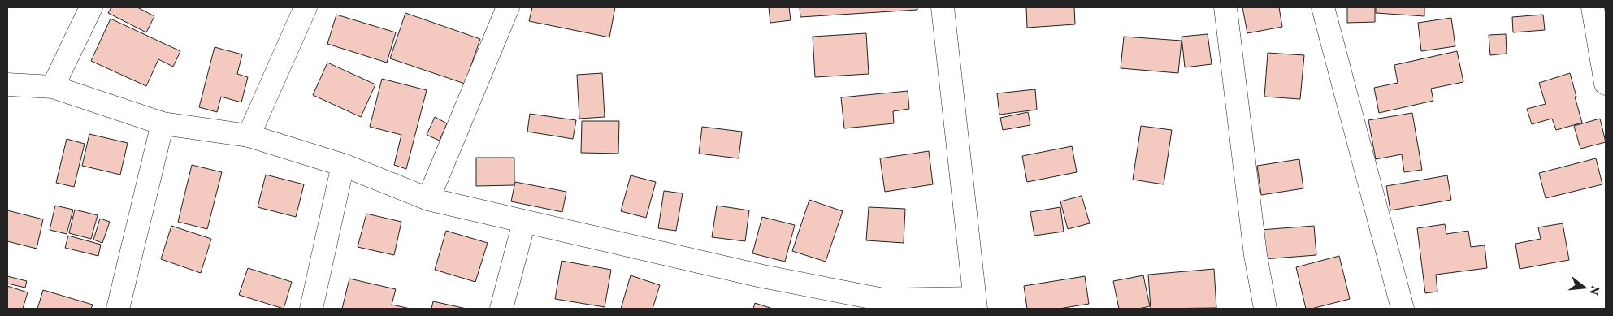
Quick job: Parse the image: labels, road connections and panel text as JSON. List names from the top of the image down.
{
  "north": "right"
}
